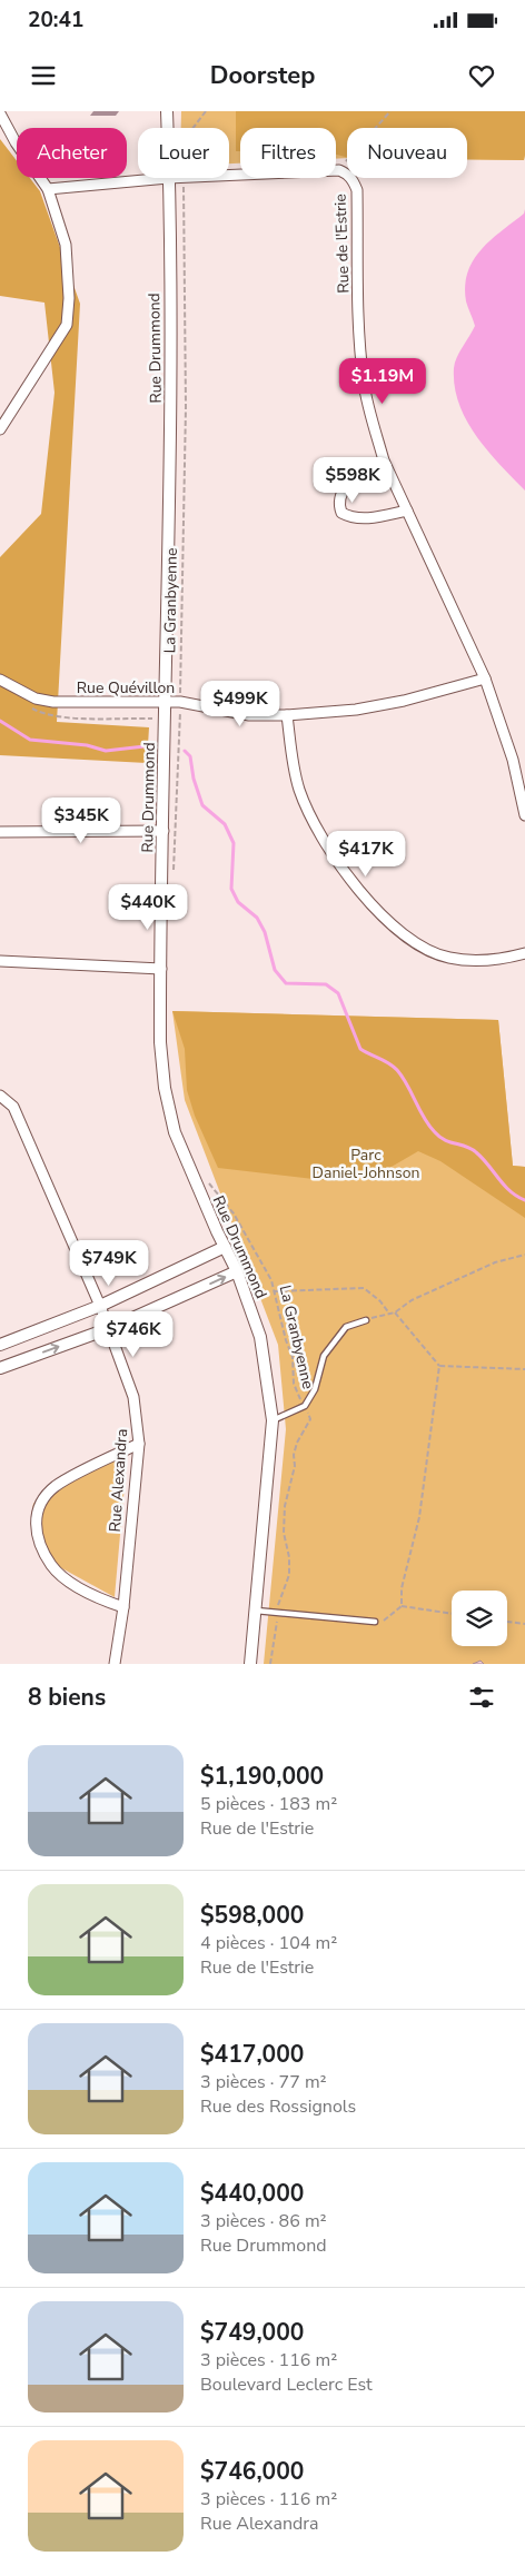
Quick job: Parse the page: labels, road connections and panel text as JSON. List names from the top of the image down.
{
  "streets": {
    "street": [
      "Rue de l'Estrie",
      "Rue Drummond",
      "Rue Quévillon",
      "Rue Alexandra"
    ],
    "path": ["La Granbyenne"]
  },
  "crossings": [
    ["Rue de l'Estrie", "Rue Quévillon"],
    ["Rue Drummond", "Rue Quévillon"],
    ["La Granbyenne", "Rue Quévillon"]
  ],
  "parks": ["Parc Daniel-Johnson"],
  "page": {
    "status": "20:41",
    "header": "Doorstep",
    "chip": [
      "Acheter",
      "Louer",
      "Filtres",
      "Nouveau"
    ],
    "price": [
      "$1.19M",
      "$598K",
      "$499K",
      "$345K",
      "$417K",
      "$440K",
      "$749K",
      "$746K"
    ],
    "heading": "8 biens",
    "list": [
      {
        "name": "$1,190,000",
        "note": "5 pièces · 183 m² · Rue de l'Estrie"
      },
      {
        "name": "$598,000",
        "note": "4 pièces · 104 m² · Rue de l'Estrie"
      },
      {
        "name": "$417,000",
        "note": "3 pièces · 77 m² · Rue des Rossignols"
      },
      {
        "name": "$440,000",
        "note": "3 pièces · 86 m² · Rue Drummond"
      },
      {
        "name": "$749,000",
        "note": "3 pièces · 116 m² · Boulevard Leclerc Est"
      },
      {
        "name": "$746,000",
        "note": "3 pièces · 116 m² · Rue Alexandra"
      }
    ]
  }
}
